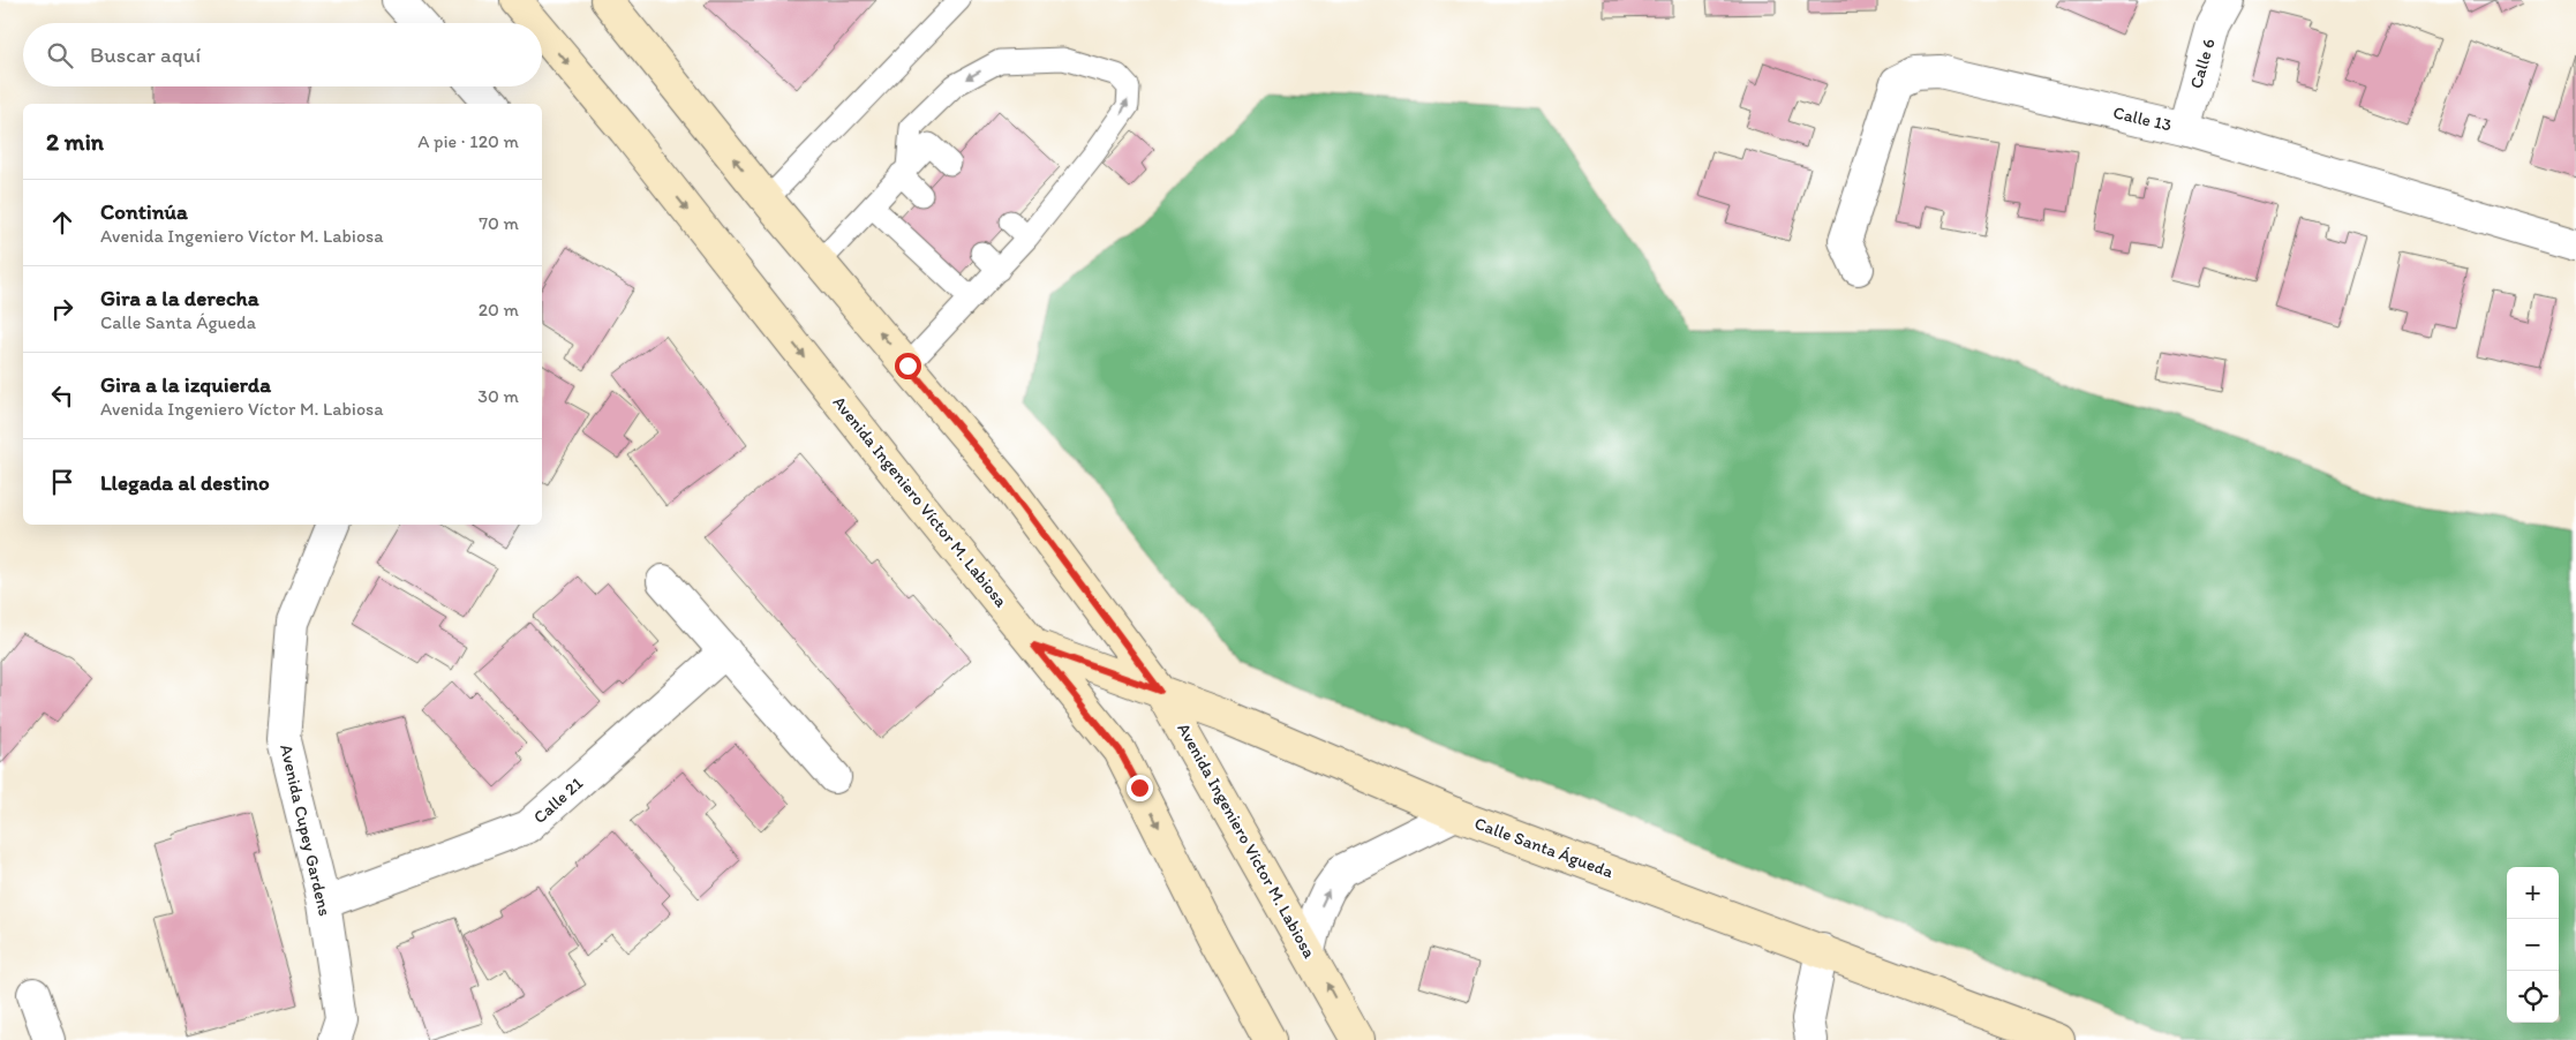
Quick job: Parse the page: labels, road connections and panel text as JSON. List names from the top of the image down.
{
  "streets": {
    "main road": ["Avenida Ingeniero Víctor M. Labiosa", "Calle Santa Águeda"],
    "street": [
      "Calle 6",
      "Calle 13",
      "Calle 21",
      "Avenida Cupey Gardens"
    ]
  },
  "crossings": [
    ["Calle 6", "Calle 13"],
    ["Avenida Ingeniero Víctor M. Labiosa", "Calle Santa Águeda"],
    ["Calle 21", "Avenida Cupey Gardens"]
  ],
  "page": {
    "search": "Buscar aquí",
    "heading": ["2 min", "A pie · 120 m"],
    "list": [
      ["Continúa", "Avenida Ingeniero Víctor M. Labiosa", "70 m"],
      ["Gira a la derecha", "Calle Santa Águeda", "20 m"],
      ["Gira a la izquierda", "Avenida Ingeniero Víctor M. Labiosa", "30 m"],
      "Llegada al destino"
    ],
    "map_buttons": ["+", "−"]
  }
}
